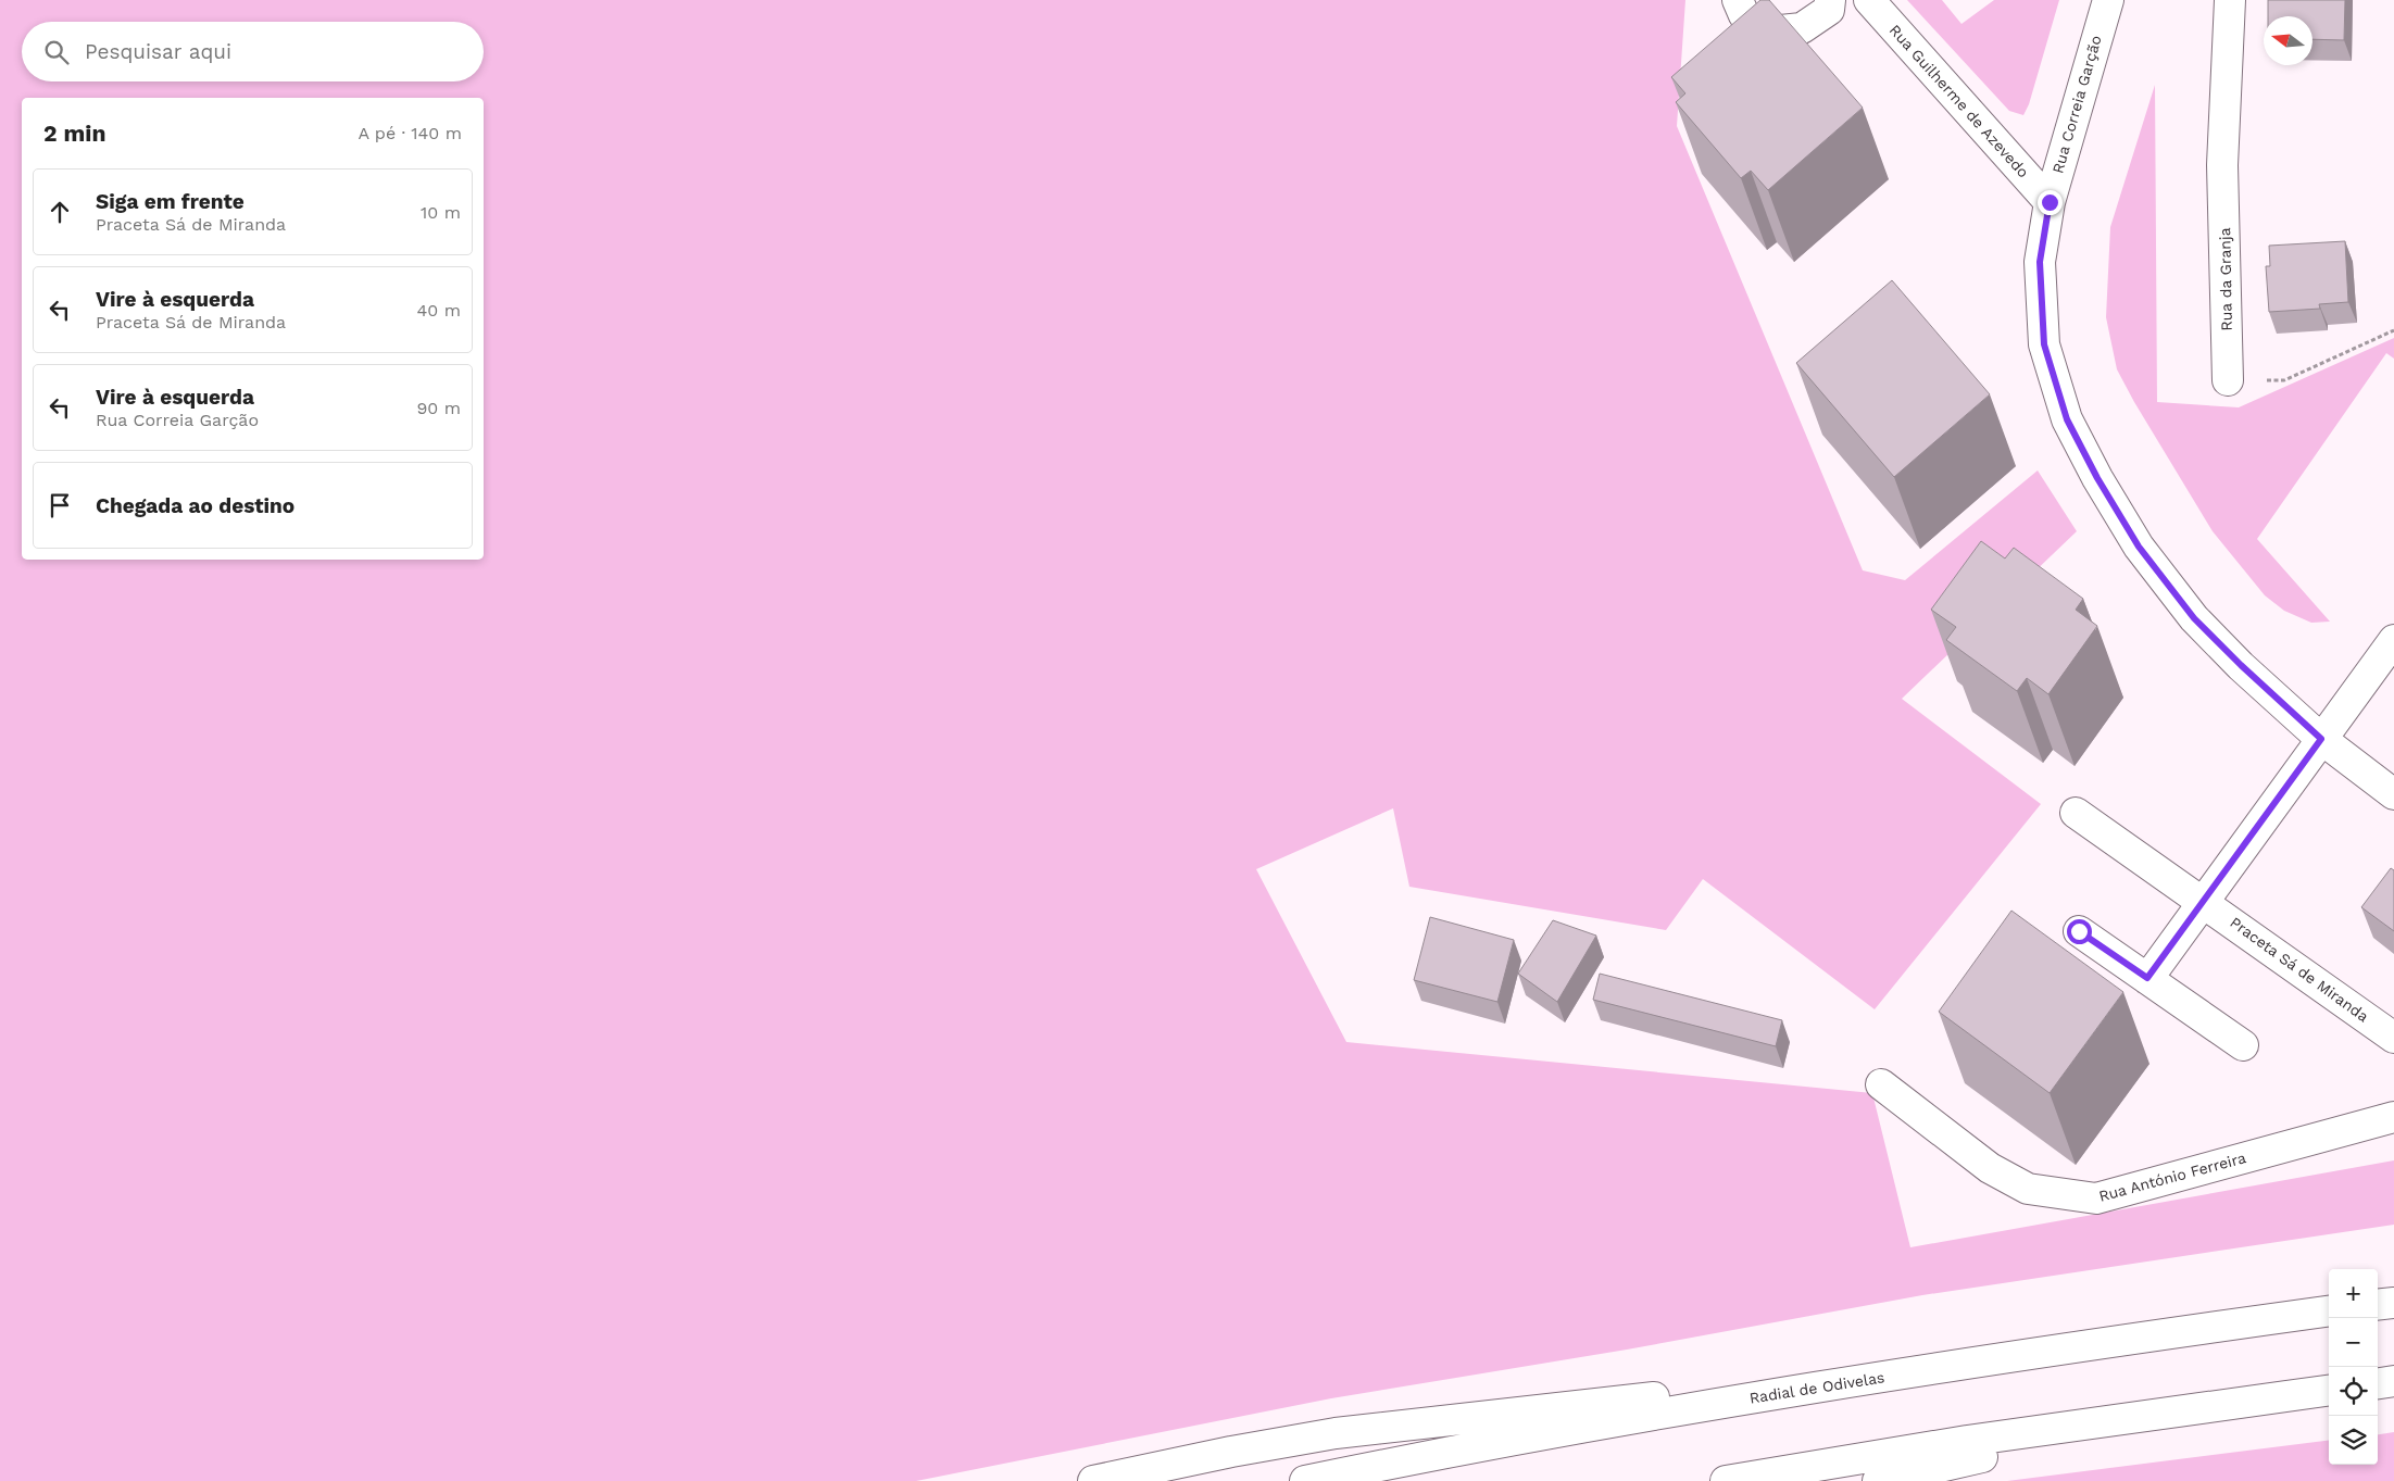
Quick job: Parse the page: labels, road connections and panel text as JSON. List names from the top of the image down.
{
  "streets": {
    "main road": [
      "Rua Guilherme de Azevedo",
      "Rua Correia Garção",
      "Rua da Granja",
      "Praceta Sá de Miranda",
      "Rua António Ferreira",
      "Radial de Odivelas"
    ]
  },
  "crossings": [
    ["Rua Guilherme de Azevedo", "Rua Correia Garção"]
  ],
  "north": "left",
  "page": {
    "search": "Pesquisar aqui",
    "heading": ["2 min", "A pé · 140 m"],
    "list": [
      ["Siga em frente", "Praceta Sá de Miranda", "10 m"],
      ["Vire à esquerda", "Praceta Sá de Miranda", "40 m"],
      ["Vire à esquerda", "Rua Correia Garção", "90 m"],
      "Chegada ao destino"
    ],
    "map_buttons": ["+", "−"]
  }
}
